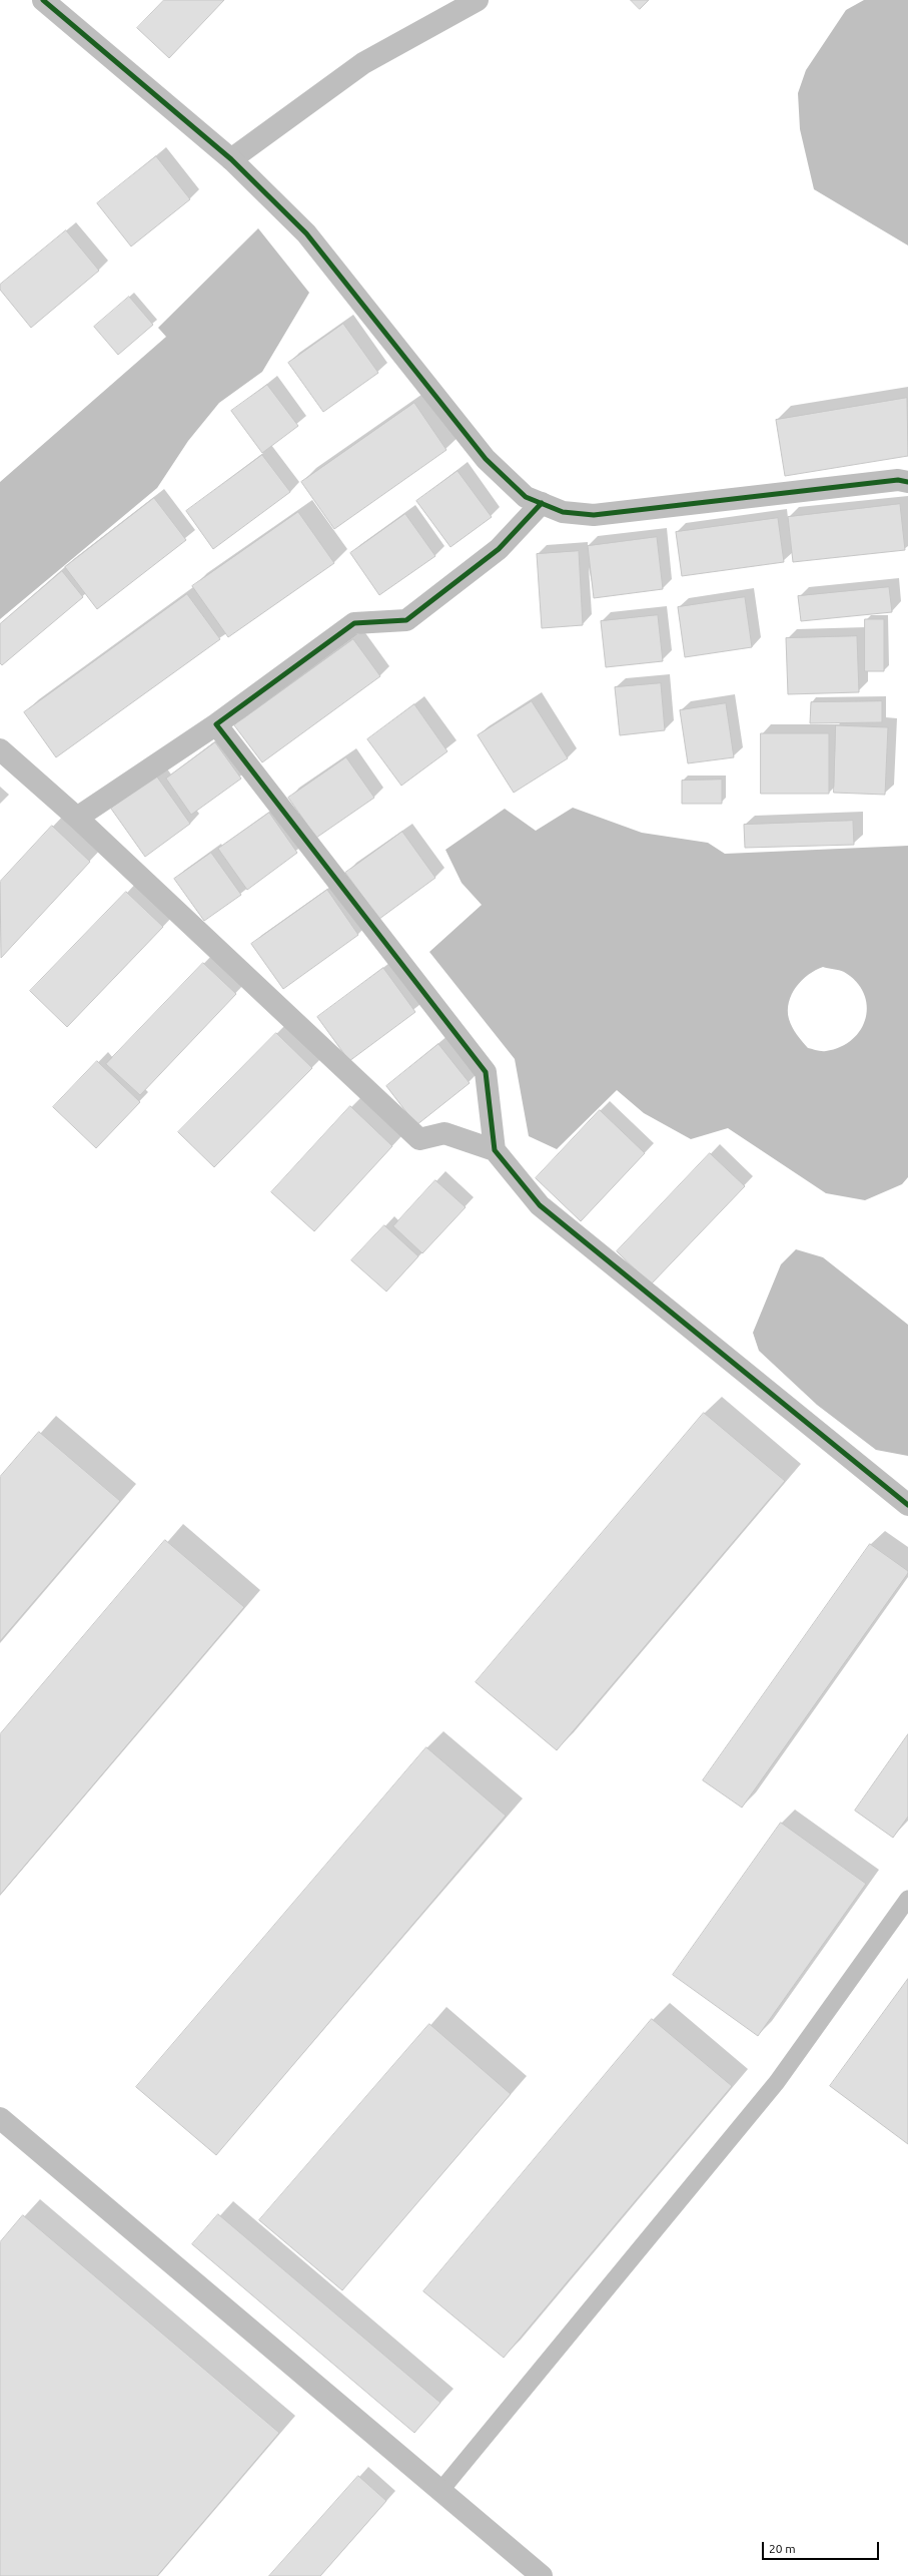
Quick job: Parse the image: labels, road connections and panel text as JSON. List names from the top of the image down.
{
  "scale_bar": "20 m"
}
